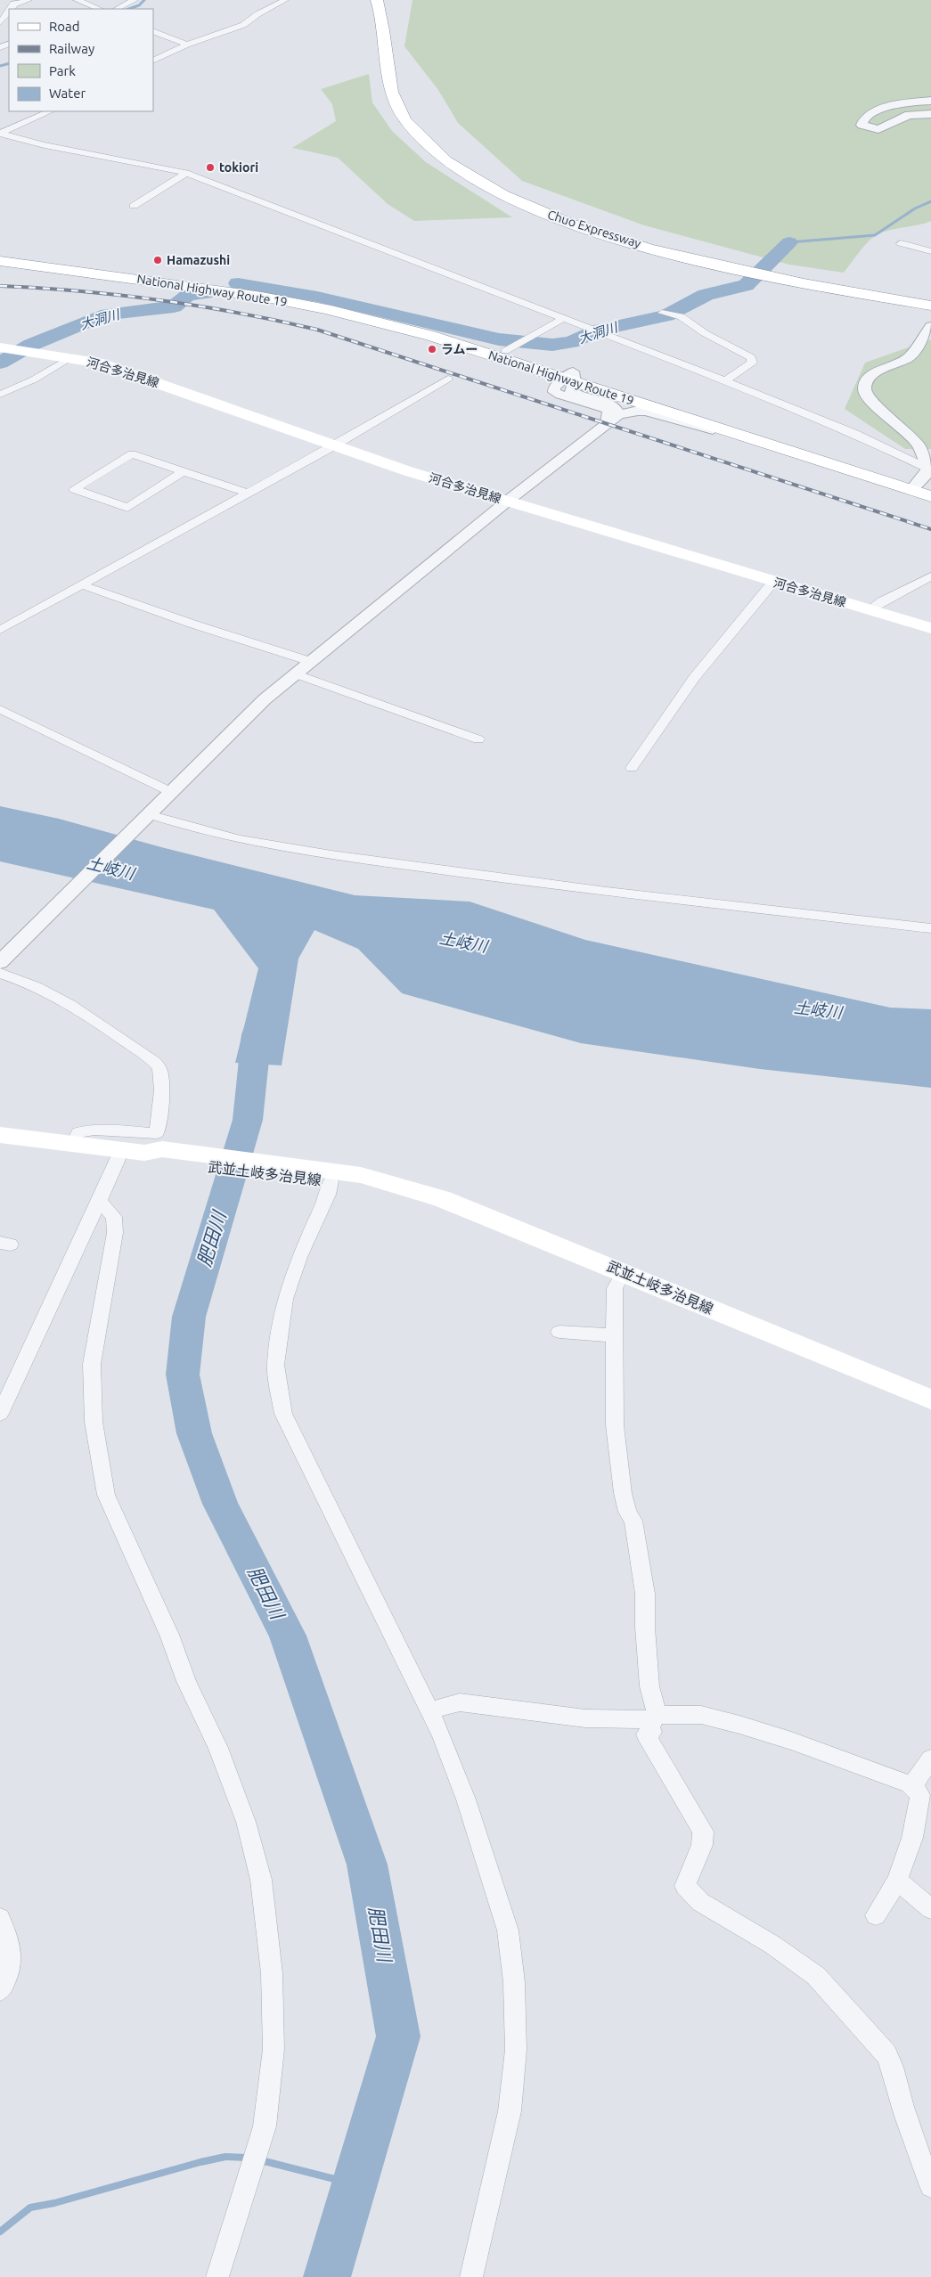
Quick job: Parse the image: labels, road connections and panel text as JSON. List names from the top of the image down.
{
  "streets": {
    "highway": ["Chuo Expressway", "National Highway Route 19"],
    "main road": ["河合多治見線", "武並土岐多治見線"]
  },
  "water": ["大洞川", "土岐川", "肥田川"],
  "places": ["tokiori", "Hamazushi", "ラムー"],
  "legend": [
    "Road",
    "Railway",
    "Park",
    "Water"
  ]
}
